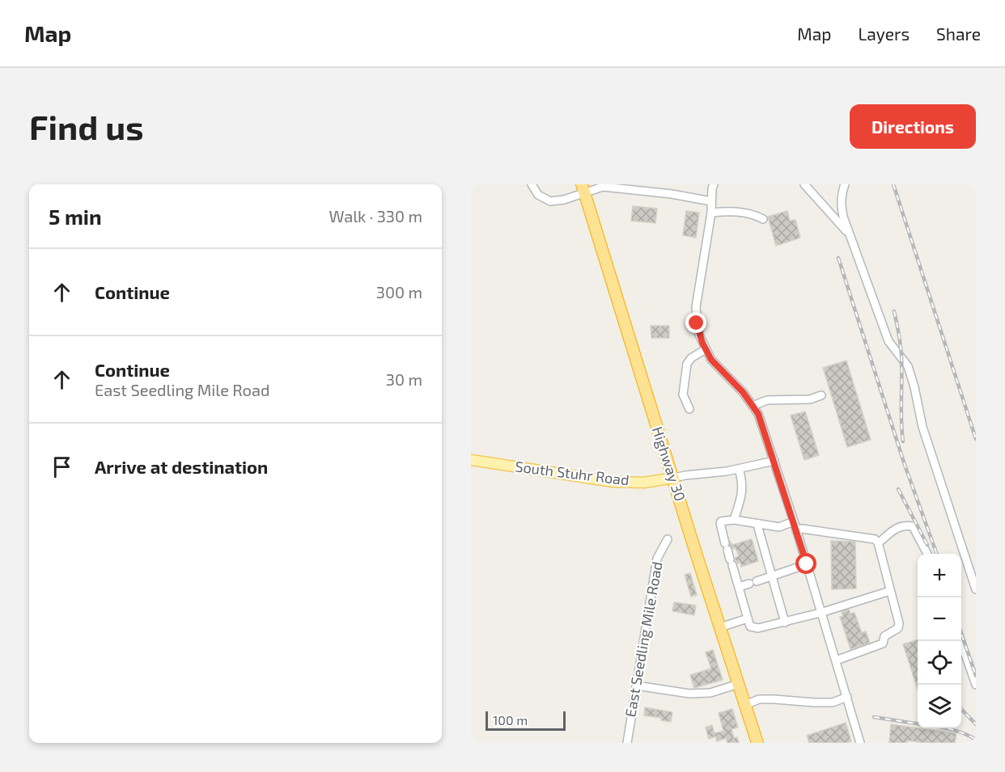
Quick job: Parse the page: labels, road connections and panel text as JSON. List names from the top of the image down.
{
  "streets": {
    "highway": ["Highway 30"],
    "main road": ["South Stuhr Road"],
    "street": ["East Seedling Mile Road"]
  },
  "crossings": [
    ["Highway 30", "South Stuhr Road"]
  ],
  "scale_bar": "100 m",
  "page": {
    "header": "Map",
    "nav": ["Map", "Layers", "Share"],
    "buttons": "Directions",
    "title": "Find us",
    "heading": ["5 min", "Walk · 330 m"],
    "list": [
      ["Continue", "300 m"],
      ["Continue", "East Seedling Mile Road", "30 m"],
      "Arrive at destination"
    ],
    "map_buttons": ["+", "−"],
    "scale": "100 m"
  }
}
